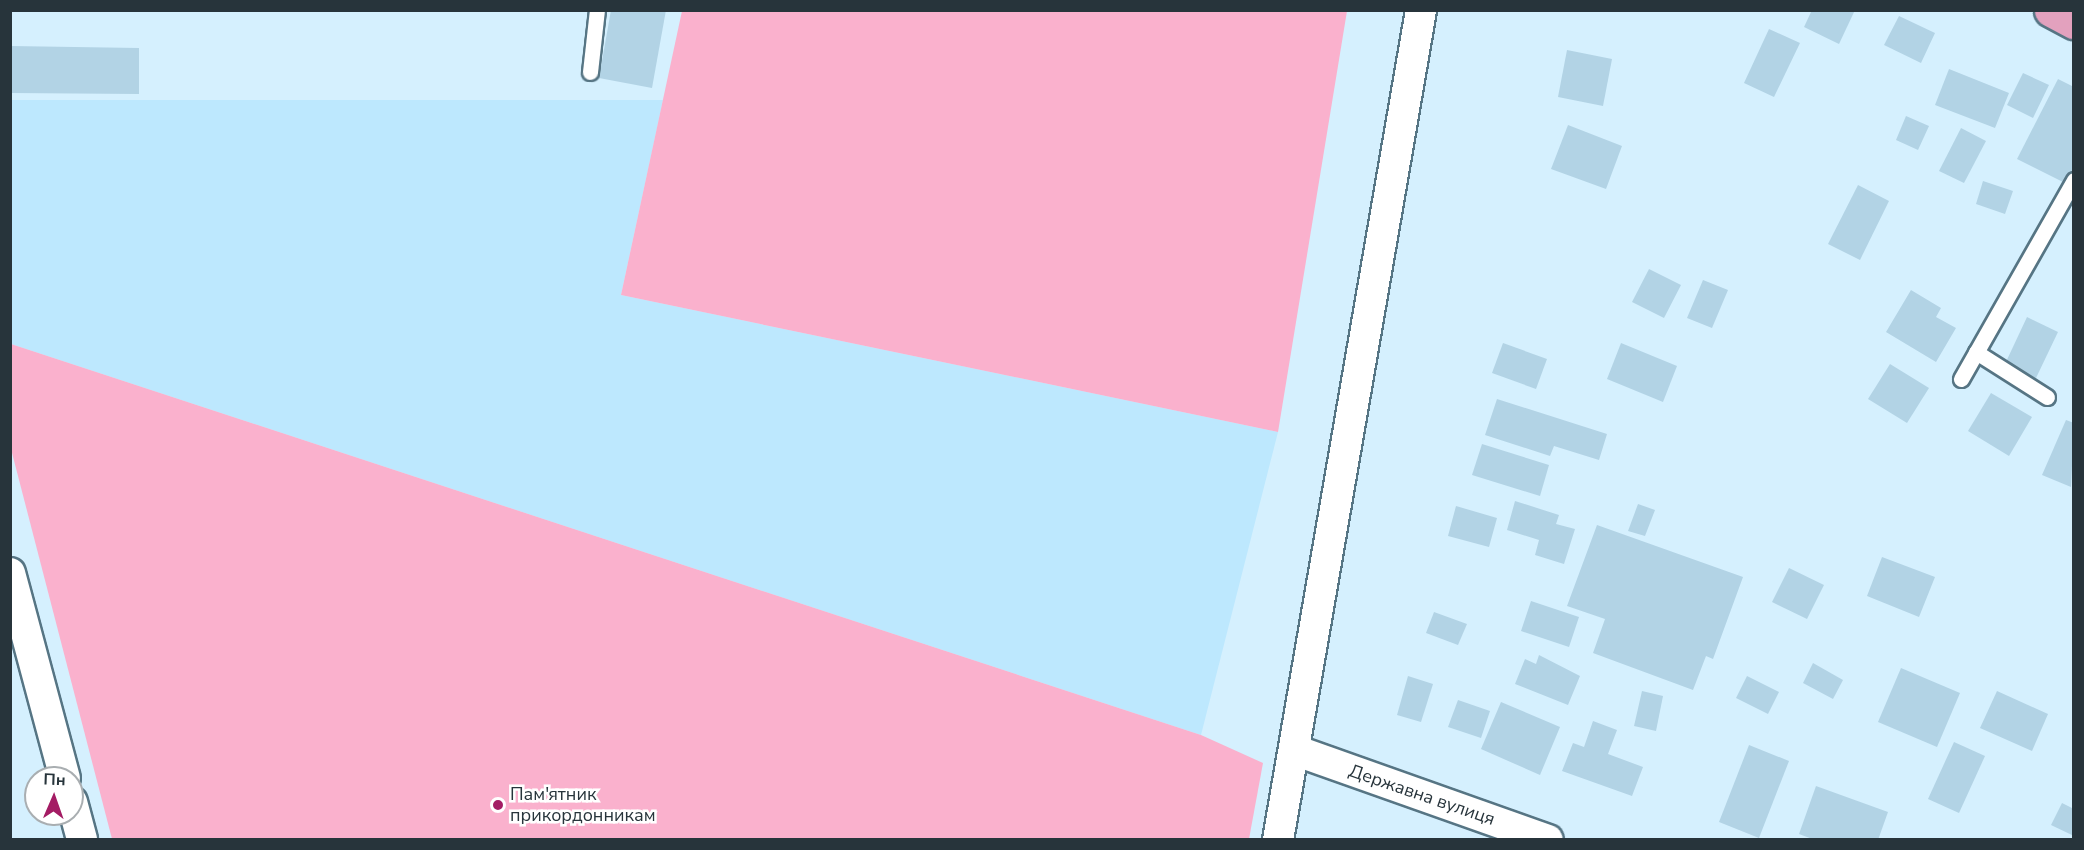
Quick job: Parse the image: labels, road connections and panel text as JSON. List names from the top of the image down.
{
  "streets": {
    "street": ["Державна вулиця"]
  },
  "places": ["Пам'ятник прикордонникам"],
  "north": "top"
}
